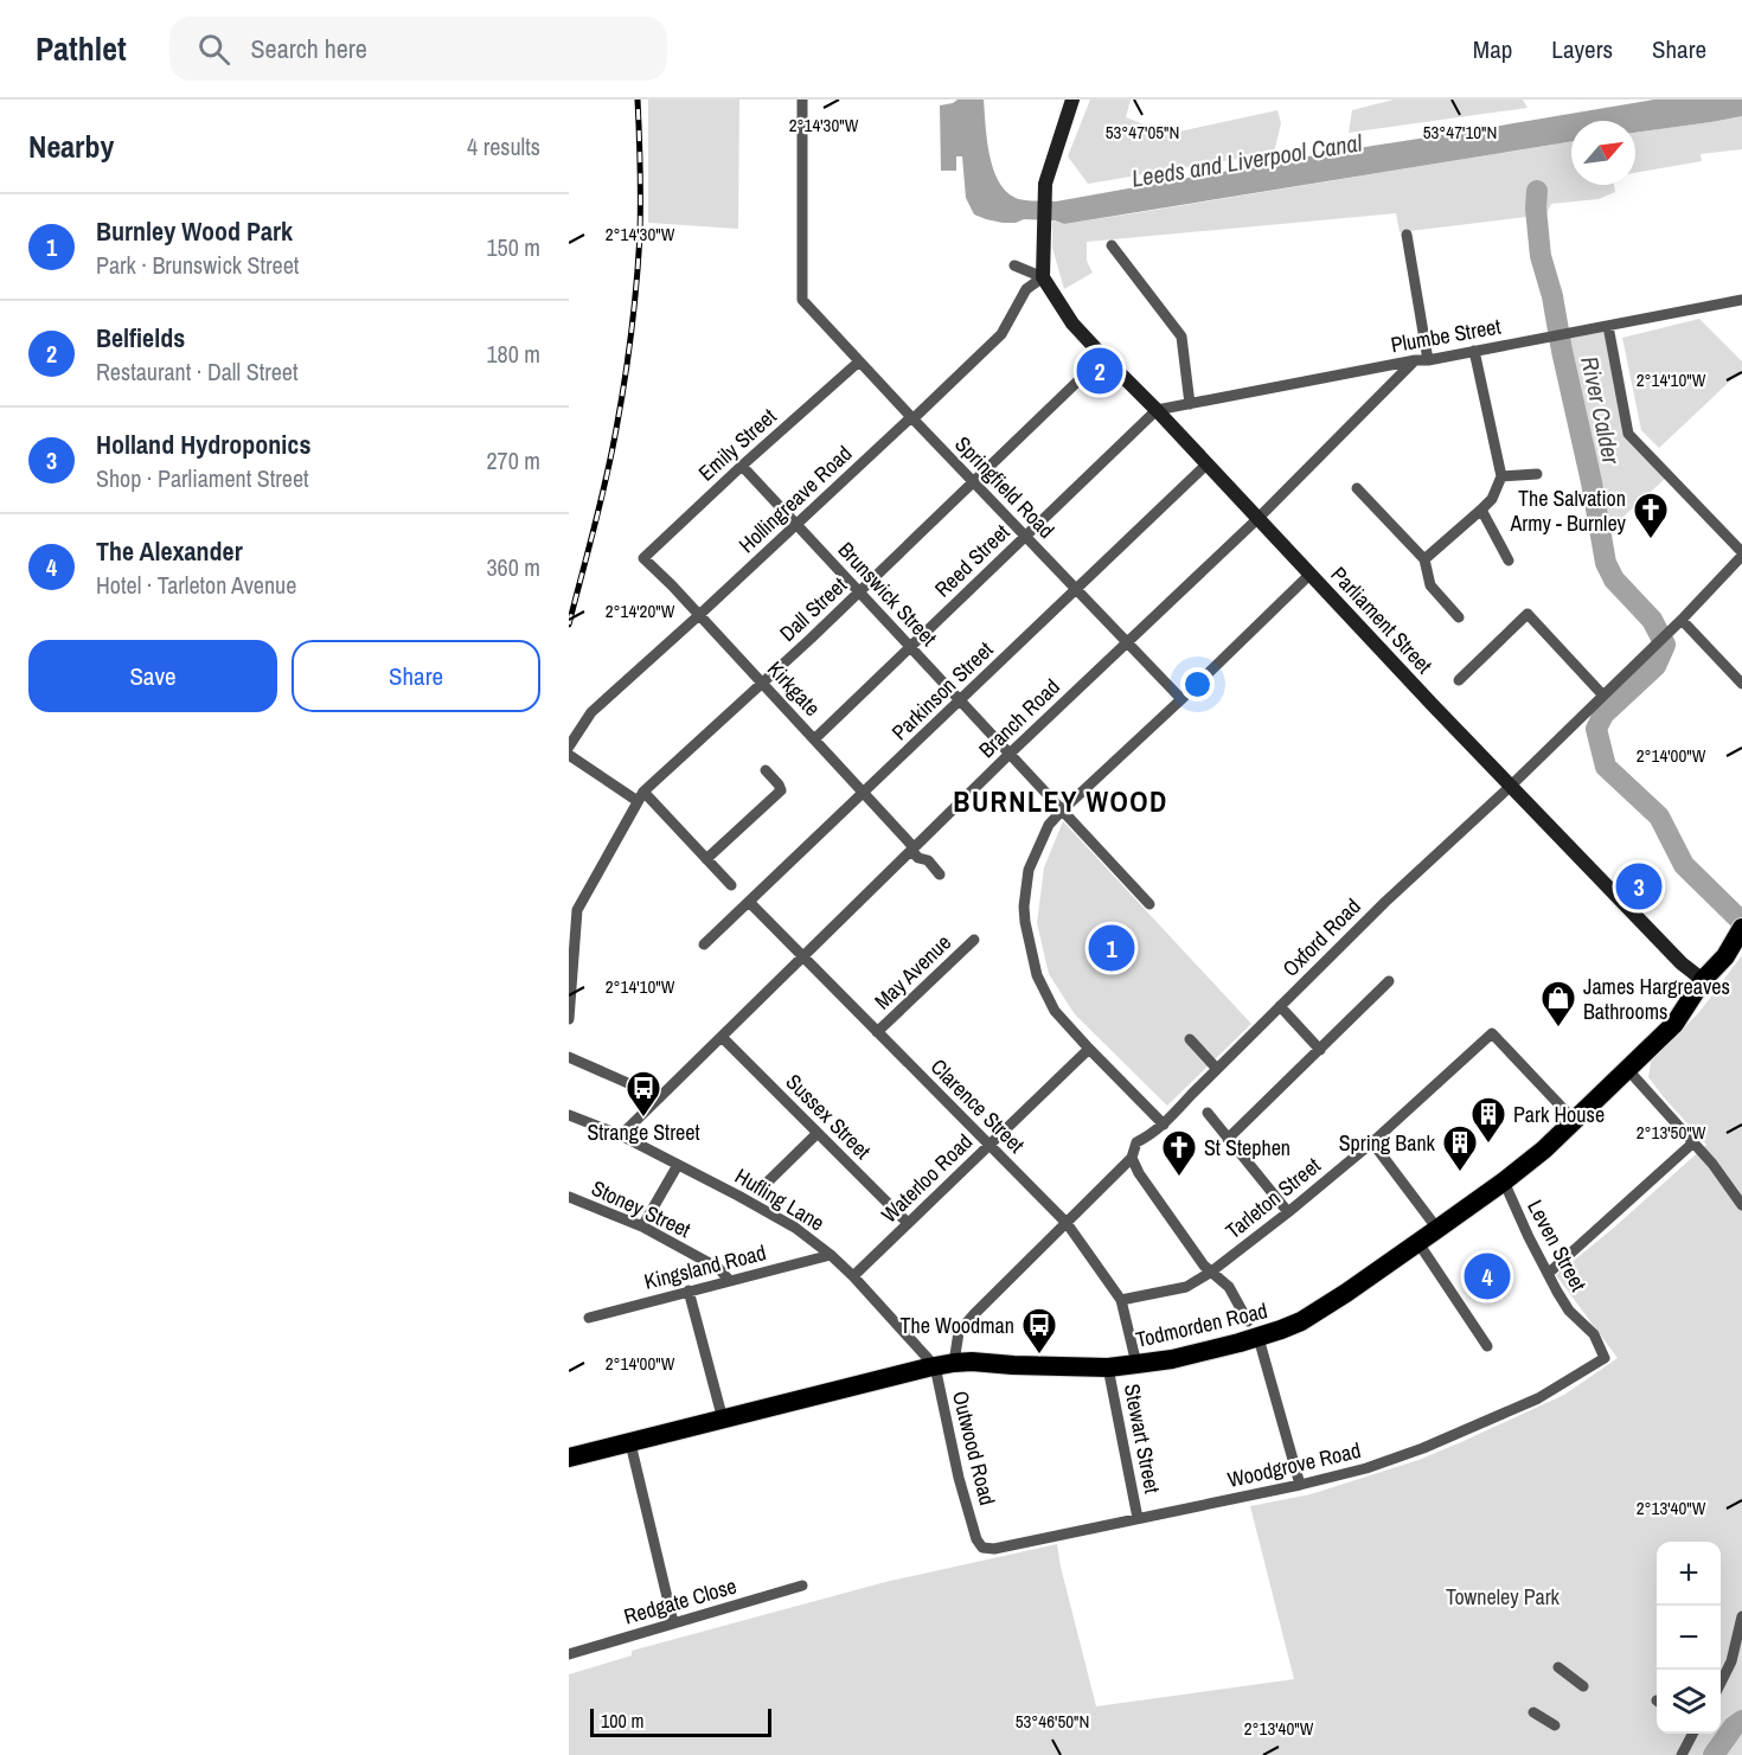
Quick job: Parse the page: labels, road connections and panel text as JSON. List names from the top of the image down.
{
  "streets": {
    "highway": ["Todmorden Road"],
    "street": [
      "Plumbe Street",
      "Emily Street",
      "Springfield Road",
      "Hollingreave Road",
      "Reed Street",
      "Brunswick Street",
      "Dall Street",
      "Parliament Street",
      "Kirkgate",
      "Parkinson Street",
      "Branch Road",
      "Oxford Road",
      "May Avenue",
      "Clarence Street",
      "Sussex Street",
      "Waterloo Road",
      "Tarleton Street",
      "Hufling Lane",
      "Stoney Street",
      "Leven Street",
      "Kingsland Road",
      "Stewart Street",
      "Outwood Road",
      "Woodgrove Road",
      "Redgate Close"
    ]
  },
  "crossings": [
    ["Plumbe Street", "Reed Street"],
    ["Plumbe Street", "Parliament Street"],
    ["Plumbe Street", "Branch Road"],
    ["Emily Street", "Springfield Road"],
    ["Emily Street", "Brunswick Street"],
    ["Emily Street", "Kirkgate"],
    ["Springfield Road", "Hollingreave Road"],
    ["Springfield Road", "Reed Street"],
    ["Springfield Road", "Dall Street"],
    ["Springfield Road", "Parkinson Street"],
    ["Springfield Road", "Branch Road"],
    ["Hollingreave Road", "Brunswick Street"],
    ["Hollingreave Road", "Parliament Street"],
    ["Hollingreave Road", "Kirkgate"],
    ["Reed Street", "Brunswick Street"],
    ["Reed Street", "Parliament Street"],
    ["Reed Street", "Kirkgate"],
    ["Brunswick Street", "Dall Street"],
    ["Brunswick Street", "Parkinson Street"],
    ["Brunswick Street", "Branch Road"],
    ["Dall Street", "Parliament Street"],
    ["Dall Street", "Kirkgate"],
    ["Parliament Street", "Parkinson Street"],
    ["Parliament Street", "Branch Road"],
    ["Parliament Street", "Oxford Road"],
    ["Parliament Street", "Todmorden Road"],
    ["Kirkgate", "Parkinson Street"],
    ["Kirkgate", "Branch Road"],
    ["Parkinson Street", "Clarence Street"],
    ["Branch Road", "Clarence Street"],
    ["Branch Road", "Sussex Street"],
    ["Branch Road", "Hufling Lane"],
    ["Oxford Road", "Clarence Street"],
    ["Oxford Road", "Hufling Lane"],
    ["Oxford Road", "Todmorden Road"],
    ["Oxford Road", "Outwood Road"],
    ["May Avenue", "Clarence Street"],
    ["Clarence Street", "Waterloo Road"],
    ["Clarence Street", "Tarleton Street"],
    ["Clarence Street", "Todmorden Road"],
    ["Sussex Street", "Waterloo Road"],
    ["Waterloo Road", "Hufling Lane"],
    ["Tarleton Street", "Todmorden Road"],
    ["Hufling Lane", "Kingsland Road"],
    ["Hufling Lane", "Todmorden Road"],
    ["Hufling Lane", "Outwood Road"],
    ["Stoney Street", "Kingsland Road"],
    ["Leven Street", "Todmorden Road"],
    ["Leven Street", "Woodgrove Road"],
    ["Todmorden Road", "Stewart Street"],
    ["Todmorden Road", "Outwood Road"],
    ["Stewart Street", "Woodgrove Road"],
    ["Outwood Road", "Woodgrove Road"]
  ],
  "districts": ["BURNLEY WOOD"],
  "water": ["Leeds and Liverpool Canal", "River Calder"],
  "parks": ["Towneley Park"],
  "places": {
    "church": ["The Salvation Army - Burnley", "St Stephen"],
    "shop": ["James Hargreaves Bathrooms"],
    "bus stop": ["Strange Street", "The Woodman"],
    "building": ["Park House", "Spring Bank"]
  },
  "scale_bar": "100 m",
  "north": "top right",
  "page": {
    "header": "Pathlet",
    "search": "Search here",
    "nav": ["Map", "Layers", "Share"],
    "heading": ["Nearby", "4 results"],
    "list": [
      {
        "mark": "1",
        "name": "Burnley Wood Park",
        "note": "Park · Brunswick Street",
        "value": "150 m"
      },
      {
        "mark": "2",
        "name": "Belfields",
        "note": "Restaurant · Dall Street",
        "value": "180 m"
      },
      {
        "mark": "3",
        "name": "Holland Hydroponics",
        "note": "Shop · Parliament Street",
        "value": "270 m"
      },
      {
        "mark": "4",
        "name": "The Alexander",
        "note": "Hotel · Tarleton Avenue",
        "value": "360 m"
      }
    ],
    "pins": [
      "2",
      "3",
      "1",
      "4"
    ],
    "buttons": ["Save", "Share"],
    "map_buttons": ["+", "−"],
    "scale": "100 m"
  },
  "coordinates": [
    "2°14'30\"W",
    "53°47'05\"N",
    "53°47'10\"N",
    "2°14'10\"W",
    "2°14'20\"W",
    "2°14'00\"W",
    "2°13'50\"W",
    "2°13'40\"W",
    "53°46'50\"N"
  ]
}
